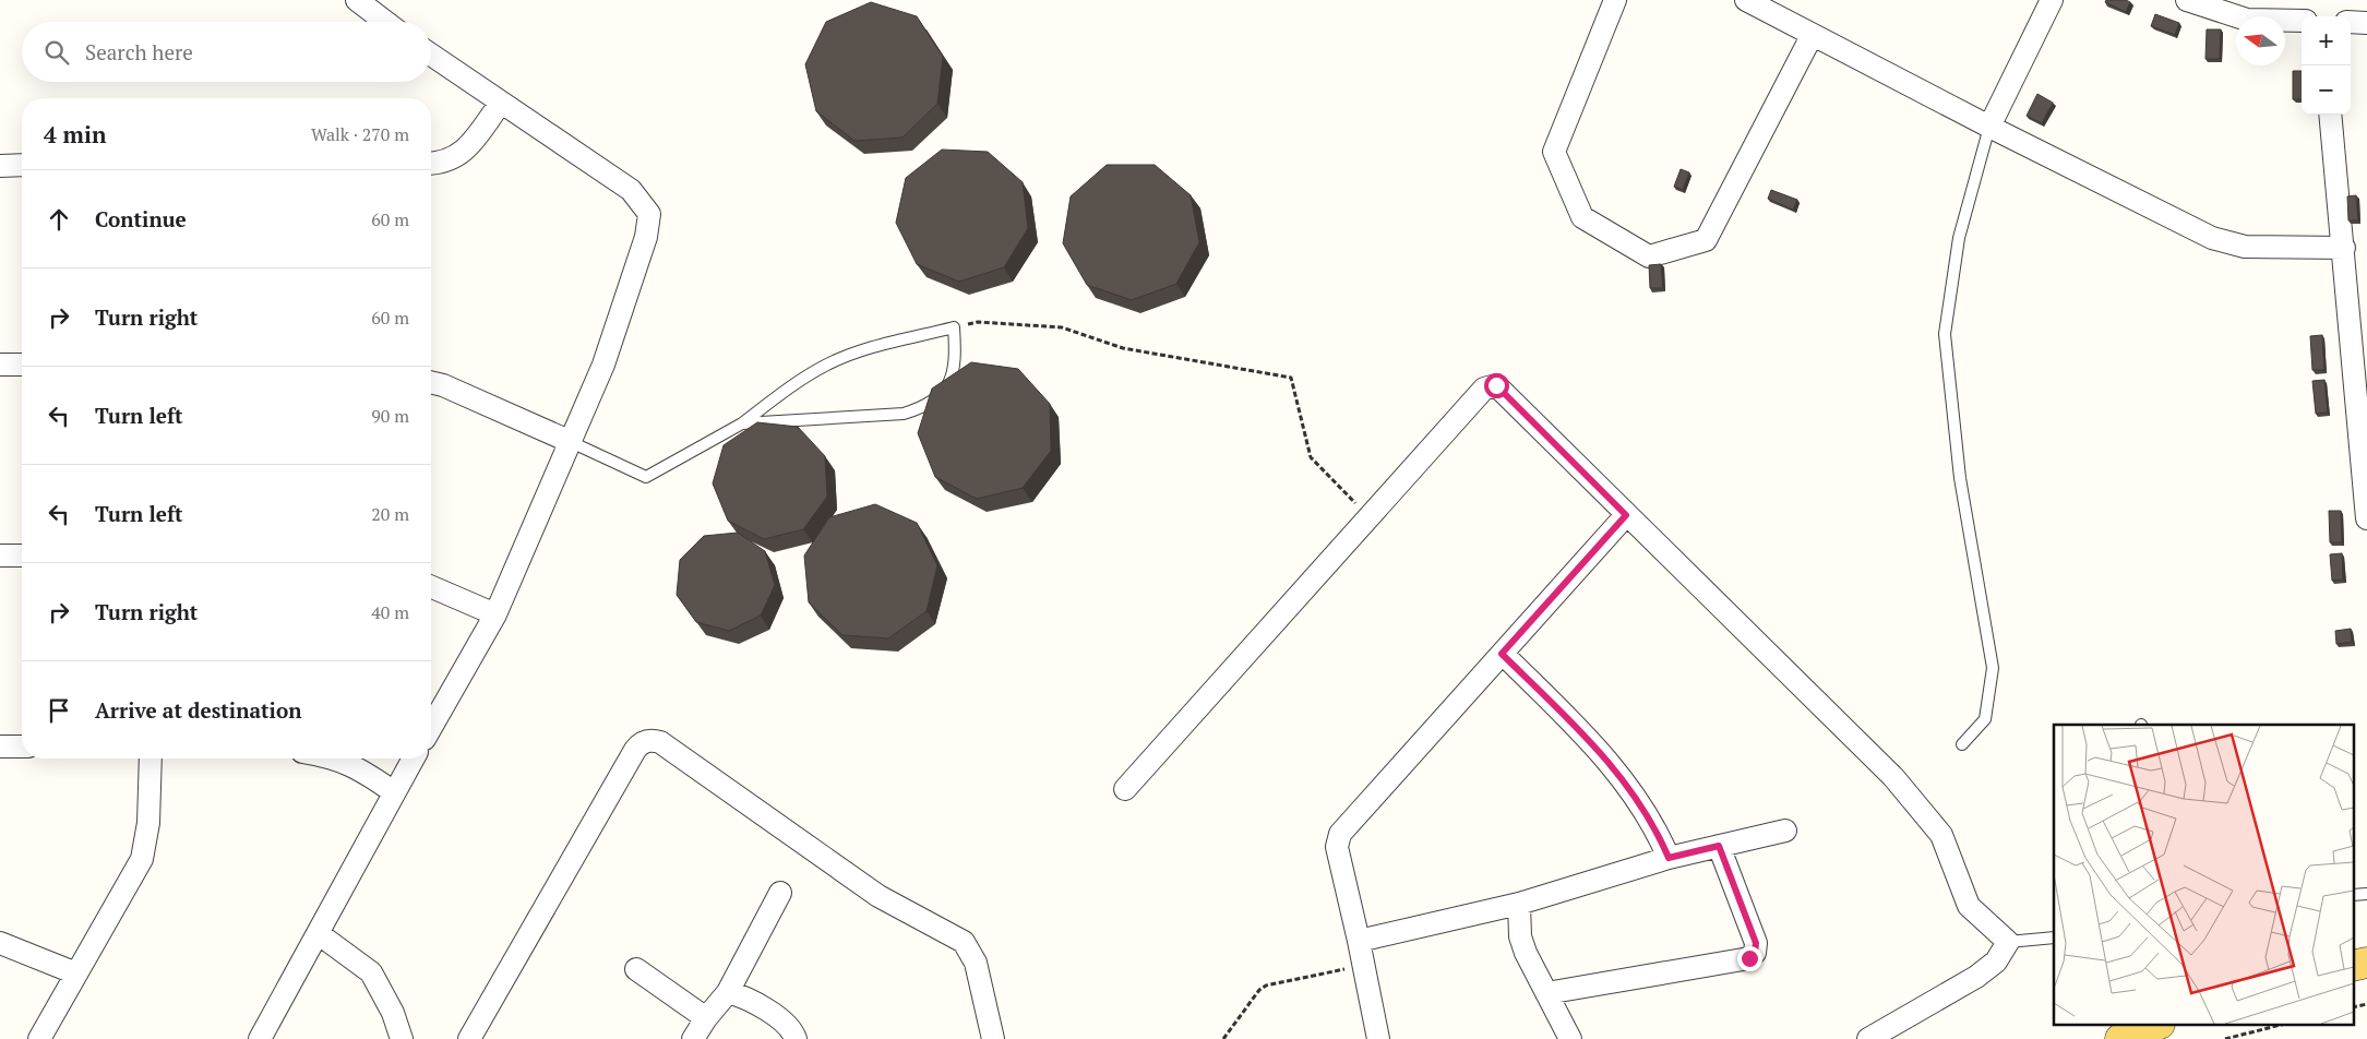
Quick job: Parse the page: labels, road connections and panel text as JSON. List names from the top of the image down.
{
  "north": "left",
  "page": {
    "map_buttons": ["+", "−"],
    "search": "Search here",
    "heading": ["4 min", "Walk · 270 m"],
    "list": [
      ["Continue", "60 m"],
      ["Turn right", "60 m"],
      ["Turn left", "90 m"],
      ["Turn left", "20 m"],
      ["Turn right", "40 m"],
      "Arrive at destination"
    ]
  }
}
